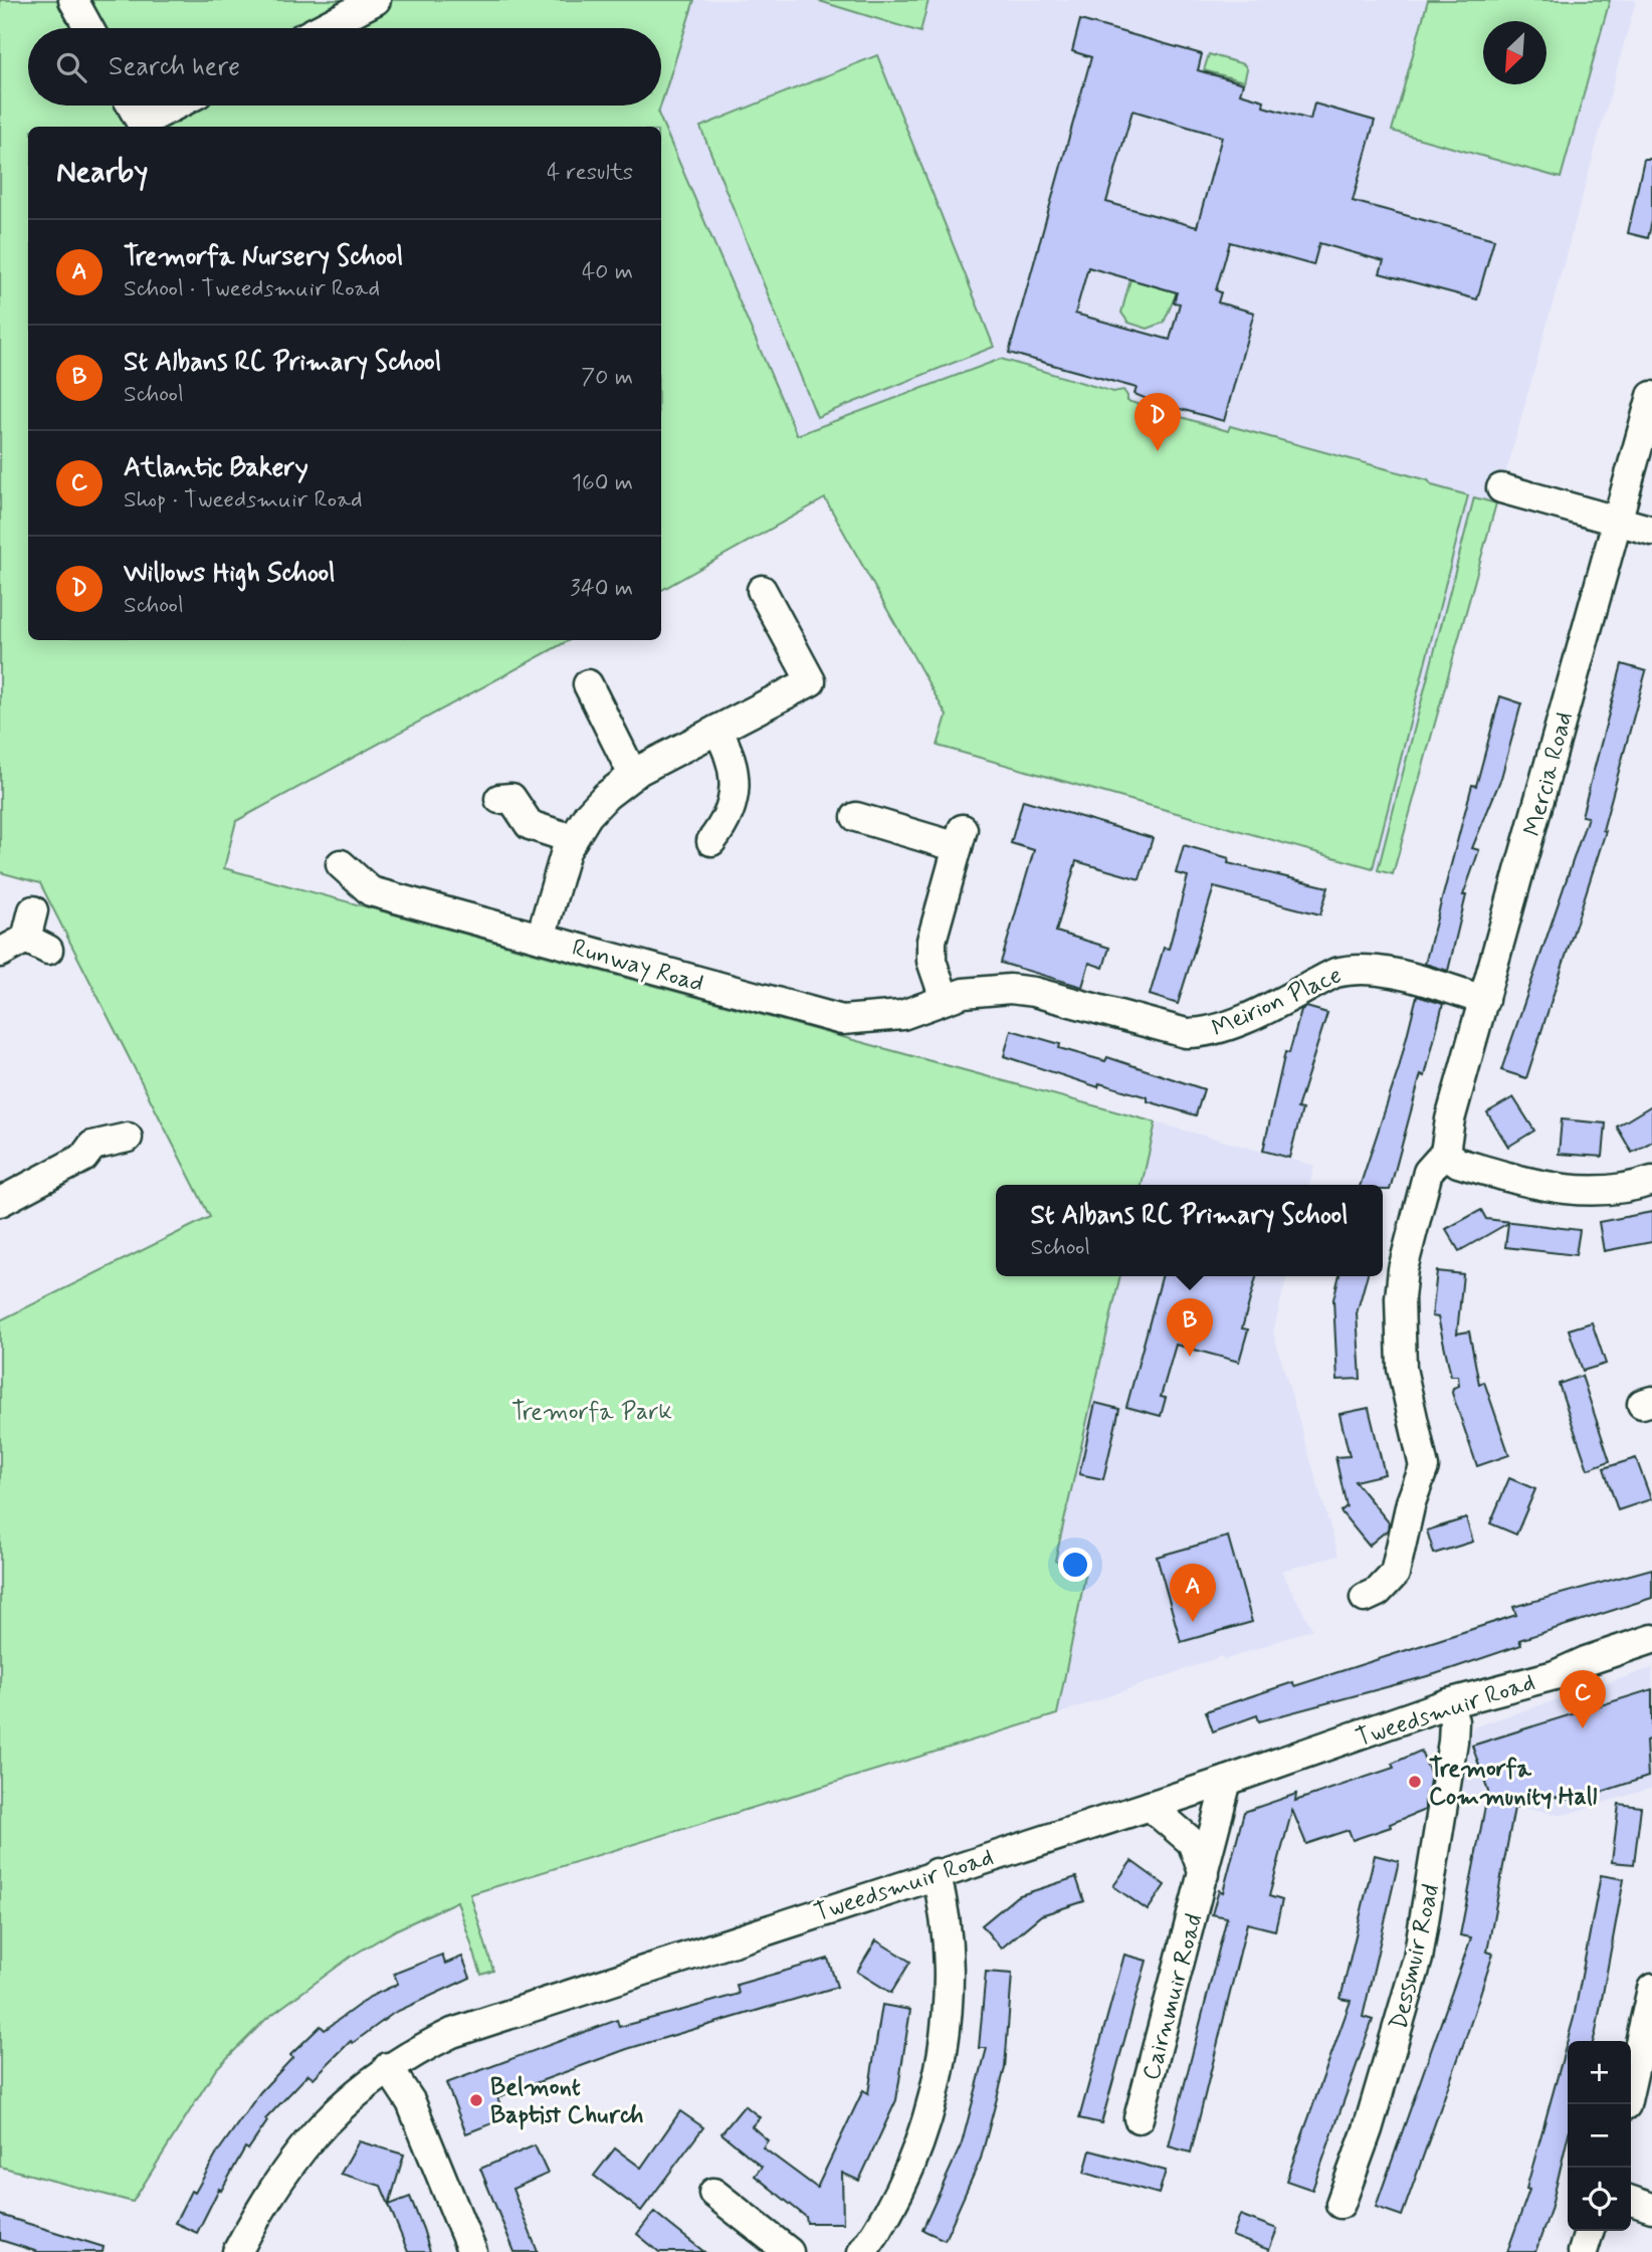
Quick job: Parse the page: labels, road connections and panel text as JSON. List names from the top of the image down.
{
  "streets": {
    "street": [
      "Mercia Road",
      "Runway Road",
      "Meirion Place",
      "Tweedsmuir Road",
      "Dessmuir Road",
      "Cairnmuir Road"
    ]
  },
  "crossings": [
    ["Mercia Road", "Meirion Place"],
    ["Runway Road", "Meirion Place"],
    ["Tweedsmuir Road", "Dessmuir Road"],
    ["Tweedsmuir Road", "Cairnmuir Road"]
  ],
  "parks": ["Tremorfa Park"],
  "places": ["Tremorfa Community Hall", "Belmont Baptist Church"],
  "north": "bottom left",
  "page": {
    "search": "Search here",
    "heading": ["Nearby", "4 results"],
    "list": [
      {
        "mark": "A",
        "name": "Tremorfa Nursery School",
        "note": "School · Tweedsmuir Road",
        "value": "40 m"
      },
      {
        "mark": "B",
        "name": "St Albans RC Primary School",
        "note": "School",
        "value": "70 m"
      },
      {
        "mark": "C",
        "name": "Atlantic Bakery",
        "note": "Shop · Tweedsmuir Road",
        "value": "160 m"
      },
      {
        "mark": "D",
        "name": "Willows High School",
        "note": "School",
        "value": "340 m"
      }
    ],
    "pins": [
      "D",
      "B",
      "A",
      "C"
    ],
    "popup": ["St Albans RC Primary School", "School"],
    "map_buttons": ["+", "−"]
  }
}
